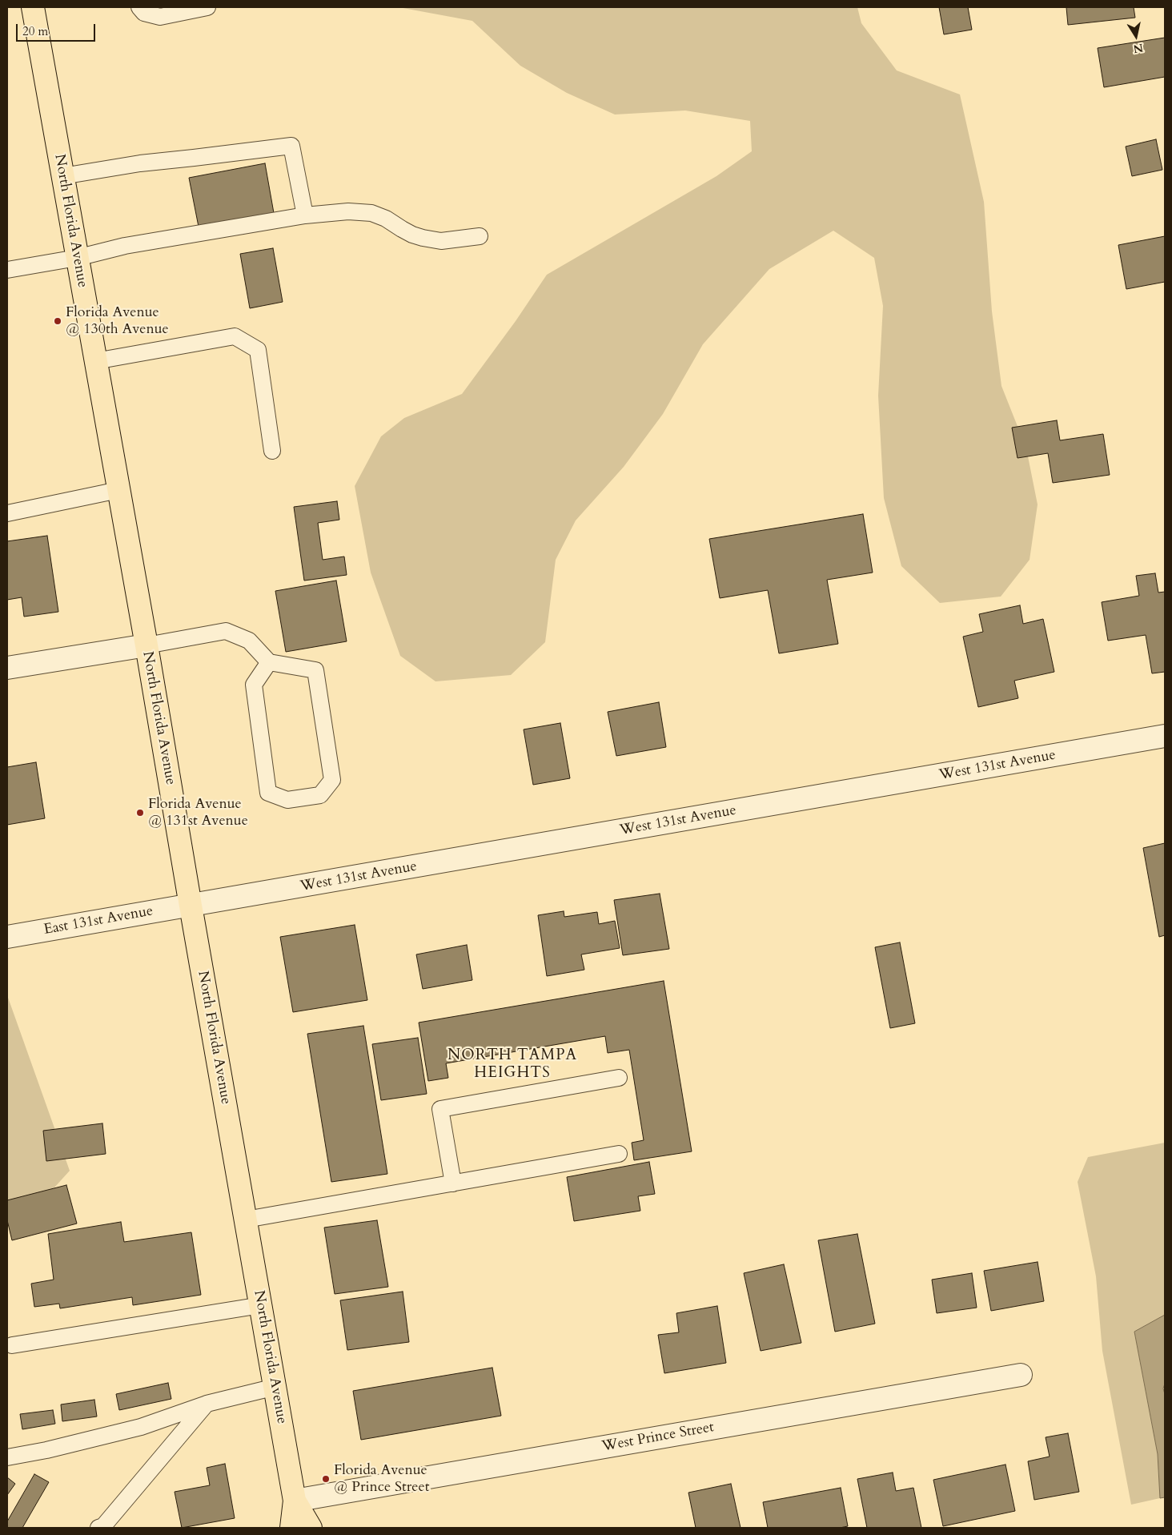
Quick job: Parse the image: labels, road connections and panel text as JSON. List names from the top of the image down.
{
  "streets": {
    "main road": ["North Florida Avenue"],
    "street": ["West 131st Avenue", "East 131st Avenue", "West Prince Street"]
  },
  "crossings": [
    ["North Florida Avenue", "West 131st Avenue"],
    ["North Florida Avenue", "East 131st Avenue"],
    ["North Florida Avenue", "West Prince Street"],
    ["West 131st Avenue", "East 131st Avenue"]
  ],
  "districts": ["NORTH TAMPA HEIGHTS"],
  "places": ["Florida Avenue @ 130th Avenue", "Florida Avenue @ 131st Avenue", "Florida Avenue @ Prince Street"],
  "scale_bar": "20 m",
  "north": "bottom"
}
